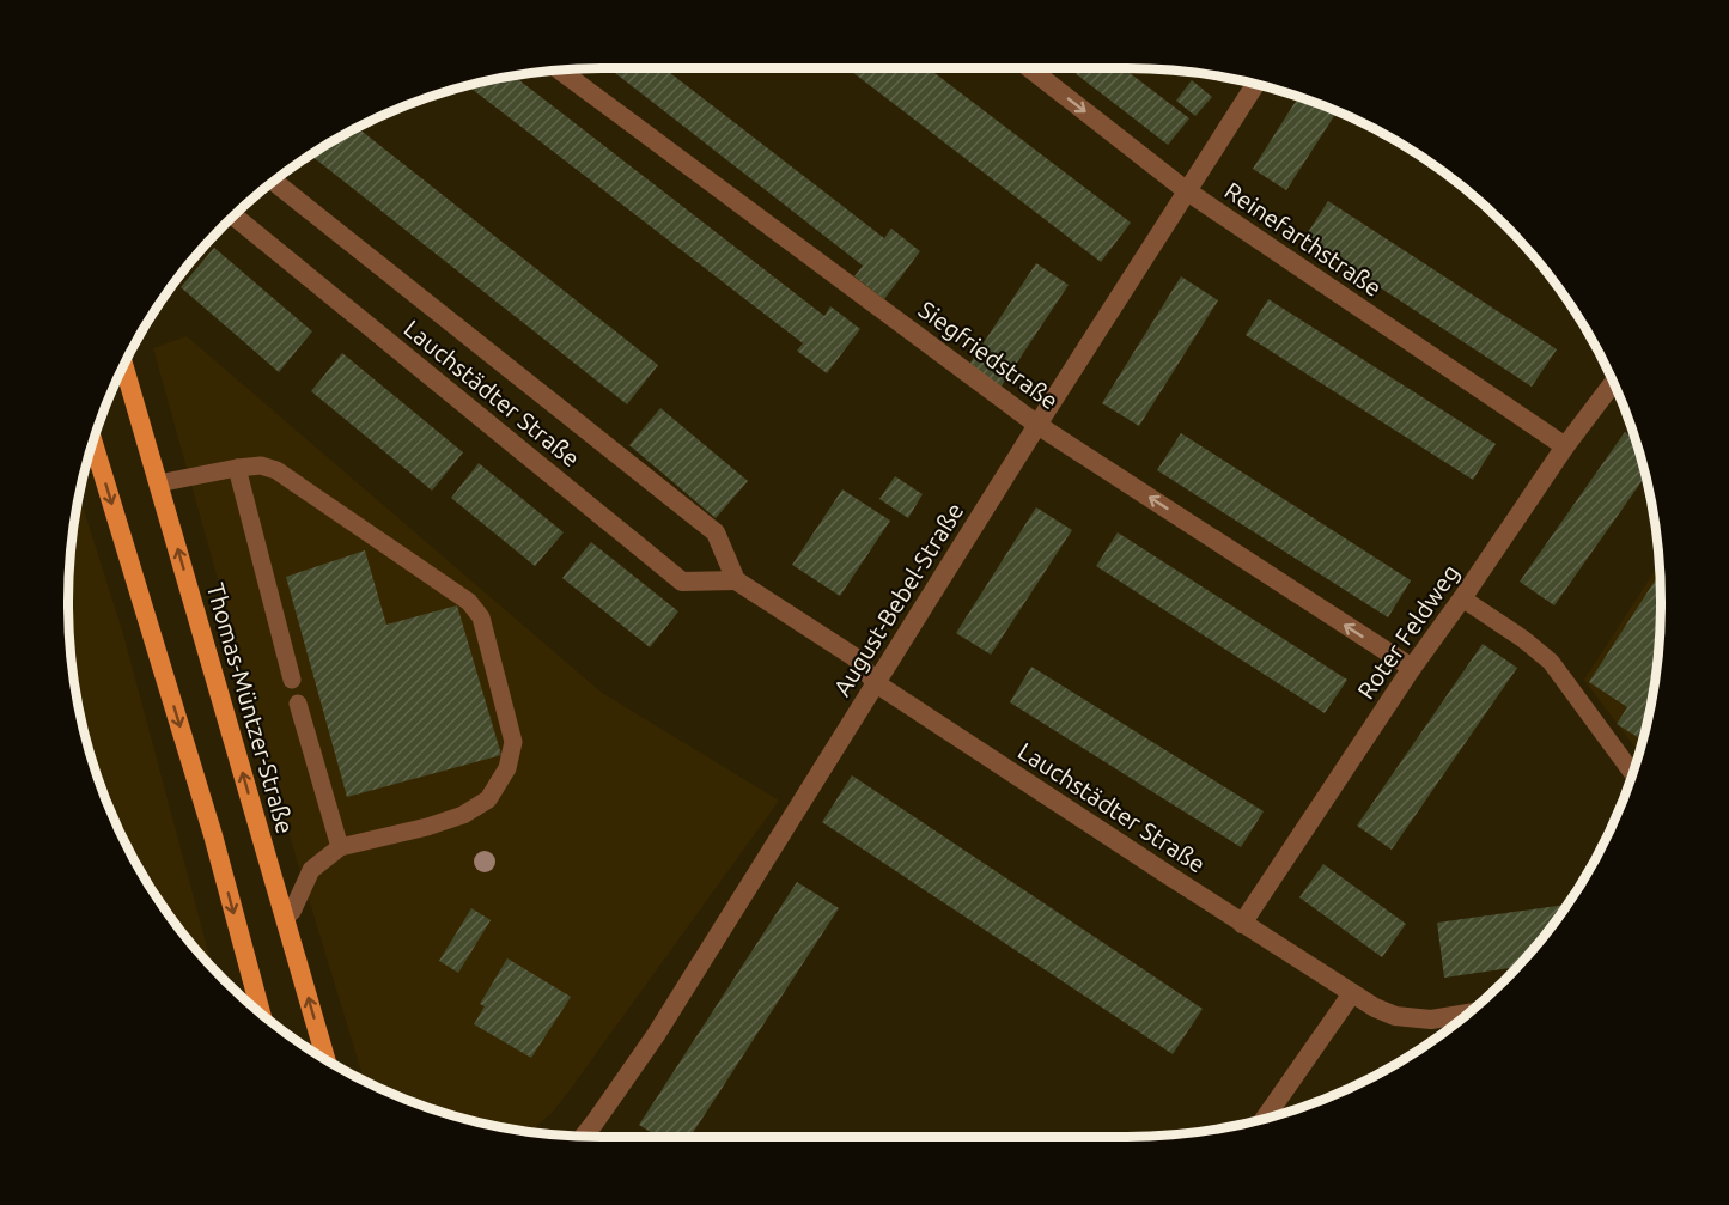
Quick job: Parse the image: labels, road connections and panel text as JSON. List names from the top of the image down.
{
  "streets": {
    "main road": ["Thomas-Müntzer-Straße"],
    "street": [
      "Reinefarthstraße",
      "Siegfriedstraße",
      "Lauchstädter Straße",
      "August-Bebel-Straße",
      "Roter Feldweg"
    ]
  },
  "crossings": [
    ["Reinefarthstraße", "August-Bebel-Straße"],
    ["Reinefarthstraße", "Roter Feldweg"],
    ["Siegfriedstraße", "August-Bebel-Straße"],
    ["Siegfriedstraße", "Roter Feldweg"],
    ["Lauchstädter Straße", "August-Bebel-Straße"],
    ["Lauchstädter Straße", "Roter Feldweg"]
  ],
  "one_way": ["Siegfriedstraße"]
}
